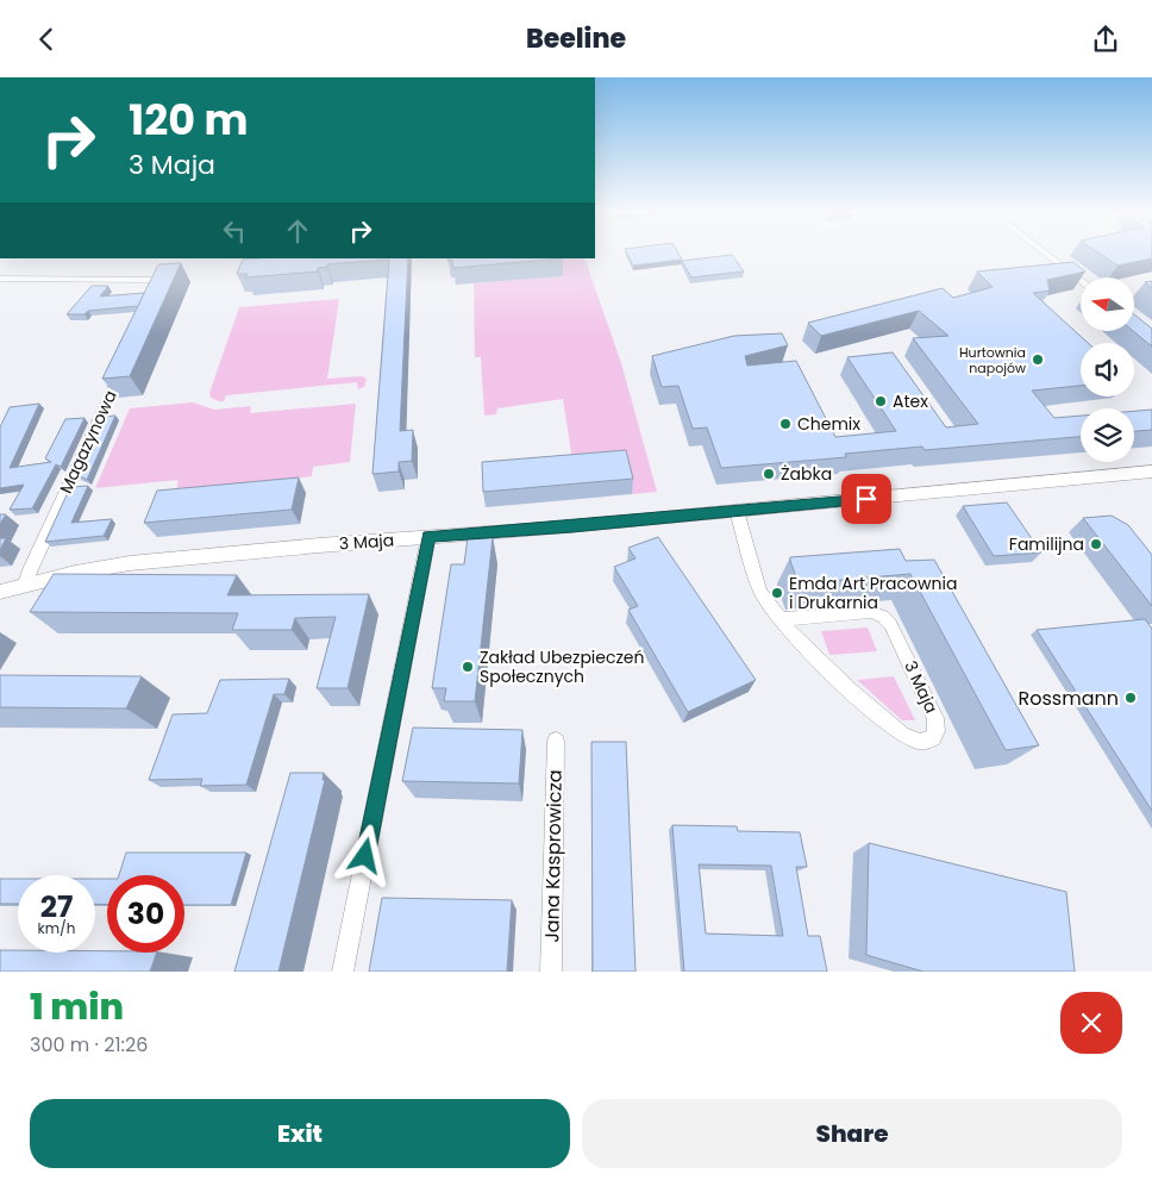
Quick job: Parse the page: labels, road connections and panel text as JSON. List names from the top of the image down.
{
  "streets": {
    "street": ["Magazynowa", "3 Maja", "Jana Kasprowicza"]
  },
  "crossings": [
    ["Magazynowa", "3 Maja"]
  ],
  "places": [
    "Hurtownia napojów",
    "Atex",
    "Chemix",
    "Żabka",
    "Familijna",
    "Emda Art Pracownia i Drukarnia",
    "Zakład Ubezpieczeń Społecznych",
    "Rossmann"
  ],
  "north": "left",
  "page": {
    "header": "Beeline",
    "turn": ["120 m", "3 Maja"],
    "speed": "27 km/h",
    "limit": "30",
    "heading": ["1 min", "300 m · 21:26"],
    "buttons": ["Exit", "Share"]
  }
}
